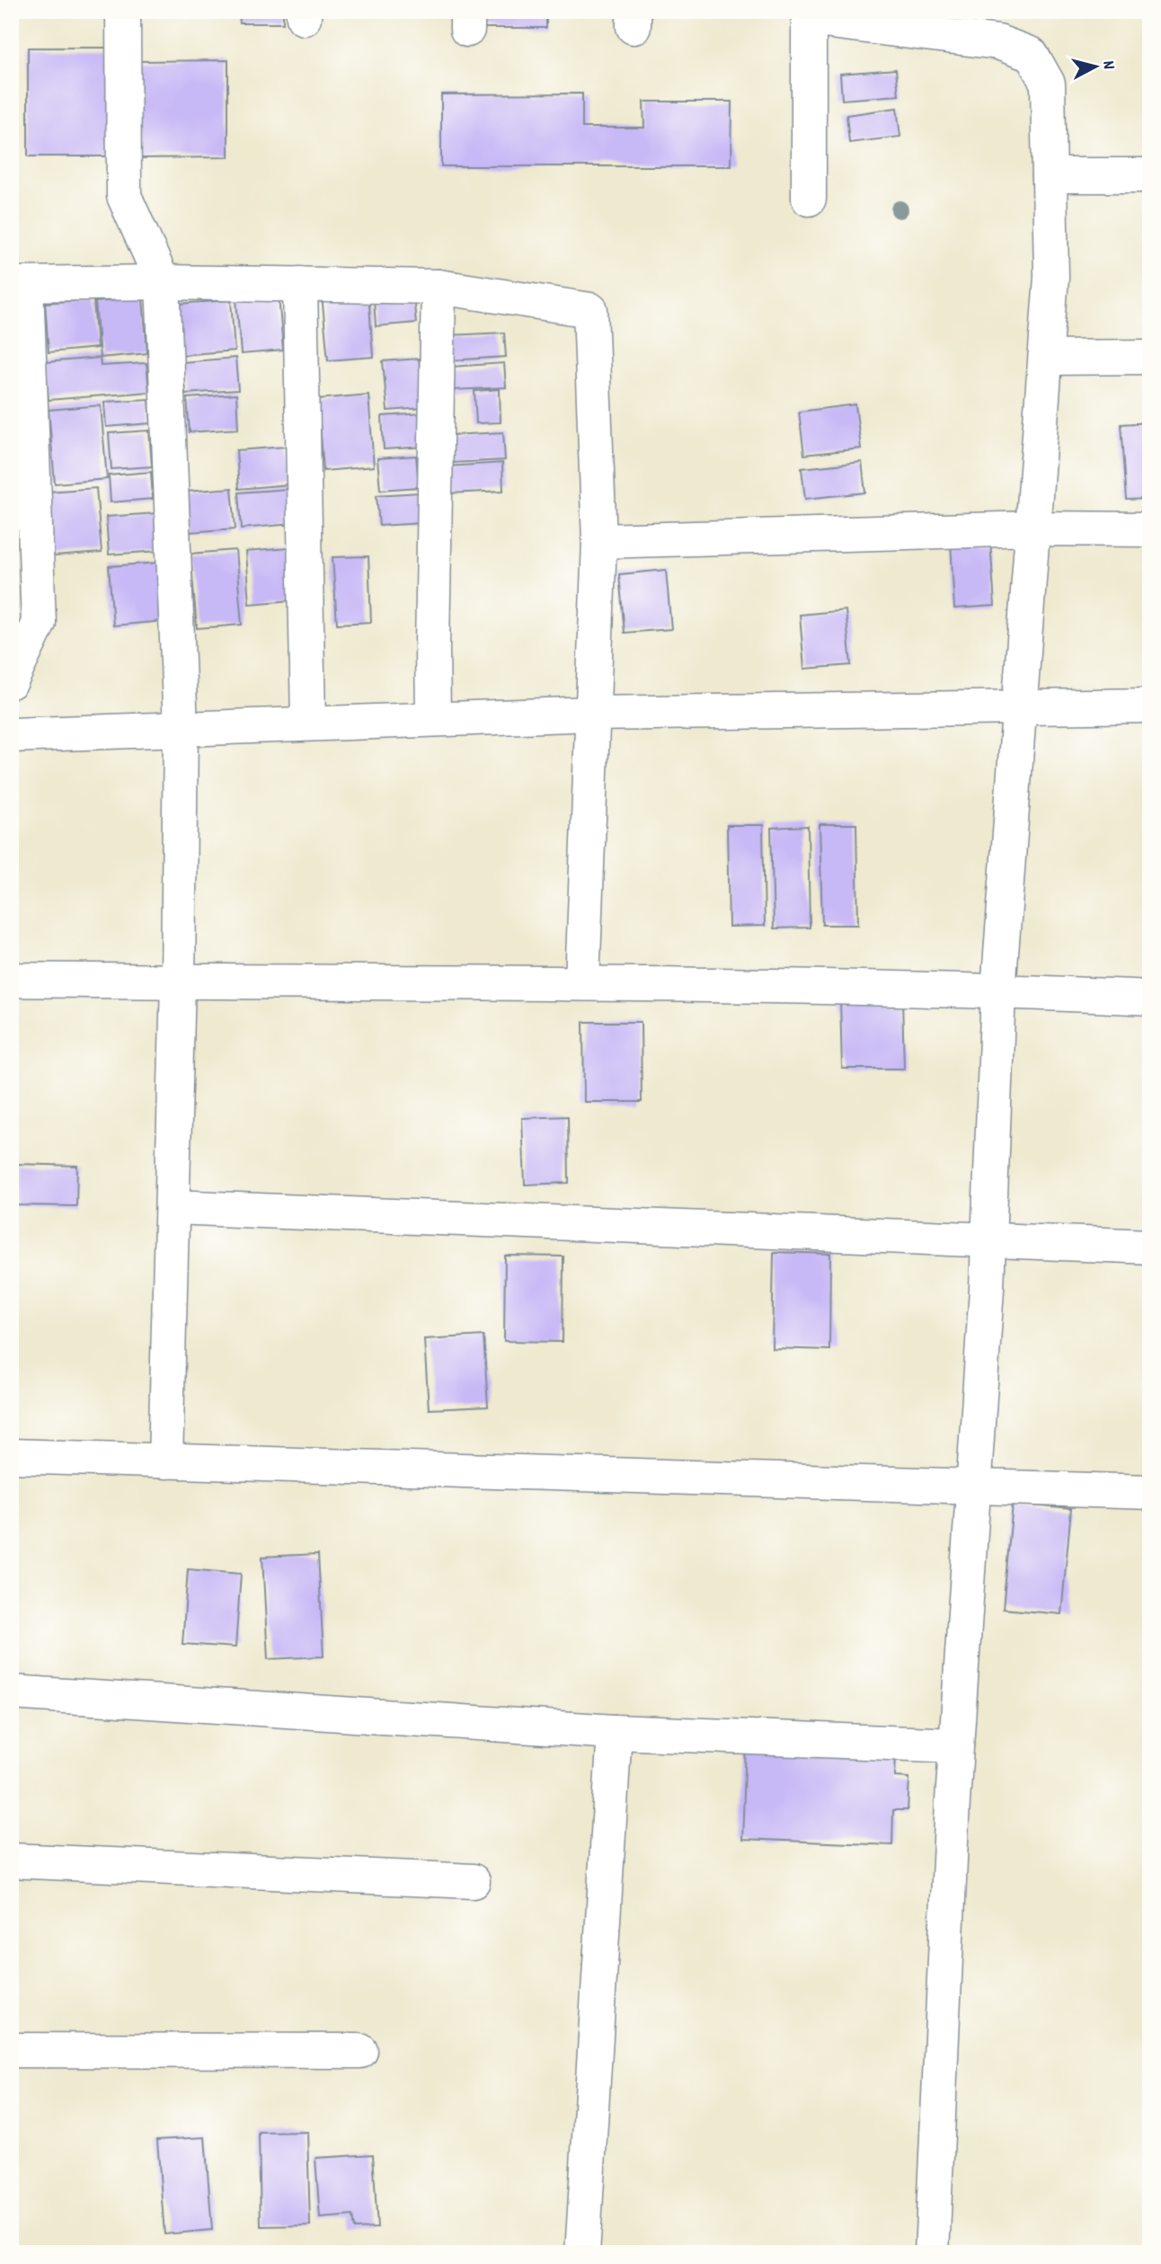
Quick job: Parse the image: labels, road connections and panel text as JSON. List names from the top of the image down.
{
  "north": "right"
}
